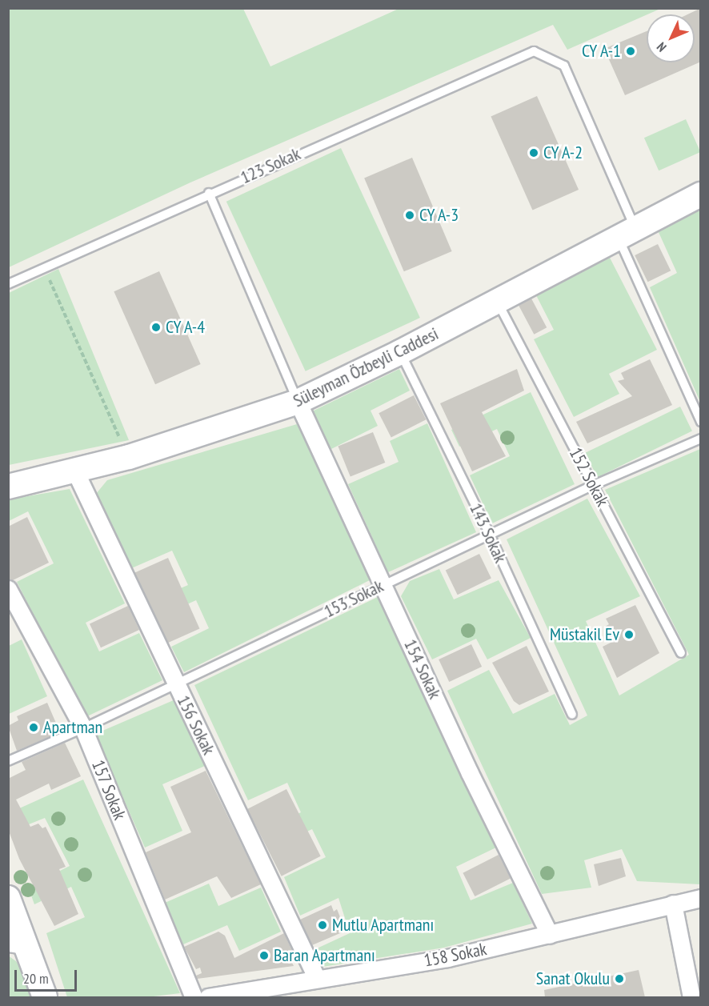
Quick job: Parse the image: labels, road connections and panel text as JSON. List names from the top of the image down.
{
  "streets": {
    "street": [
      "Süleyman Özbeyli Caddesi",
      "154 Sokak",
      "156 Sokak",
      "157 Sokak",
      "158 Sokak"
    ],
    "lane": [
      "123 Sokak",
      "152 Sokak",
      "143 Sokak",
      "153 Sokak"
    ]
  },
  "crossings": [
    ["123 Sokak", "Süleyman Özbeyli Caddesi"],
    ["Süleyman Özbeyli Caddesi", "152 Sokak"],
    ["Süleyman Özbeyli Caddesi", "143 Sokak"],
    ["Süleyman Özbeyli Caddesi", "154 Sokak"],
    ["Süleyman Özbeyli Caddesi", "156 Sokak"],
    ["152 Sokak", "153 Sokak"],
    ["143 Sokak", "153 Sokak"],
    ["153 Sokak", "154 Sokak"],
    ["153 Sokak", "156 Sokak"],
    ["153 Sokak", "157 Sokak"],
    ["154 Sokak", "158 Sokak"],
    ["156 Sokak", "158 Sokak"]
  ],
  "places": [
    "CY A-1",
    "CY A-2",
    "CY A-3",
    "CY A-4",
    "Müstakil Ev",
    "Apartman",
    "Mutlu Apartmanı",
    "Baran Apartmanı",
    "Sanat Okulu"
  ],
  "scale_bar": "20 m",
  "north": "bottom left"
}
